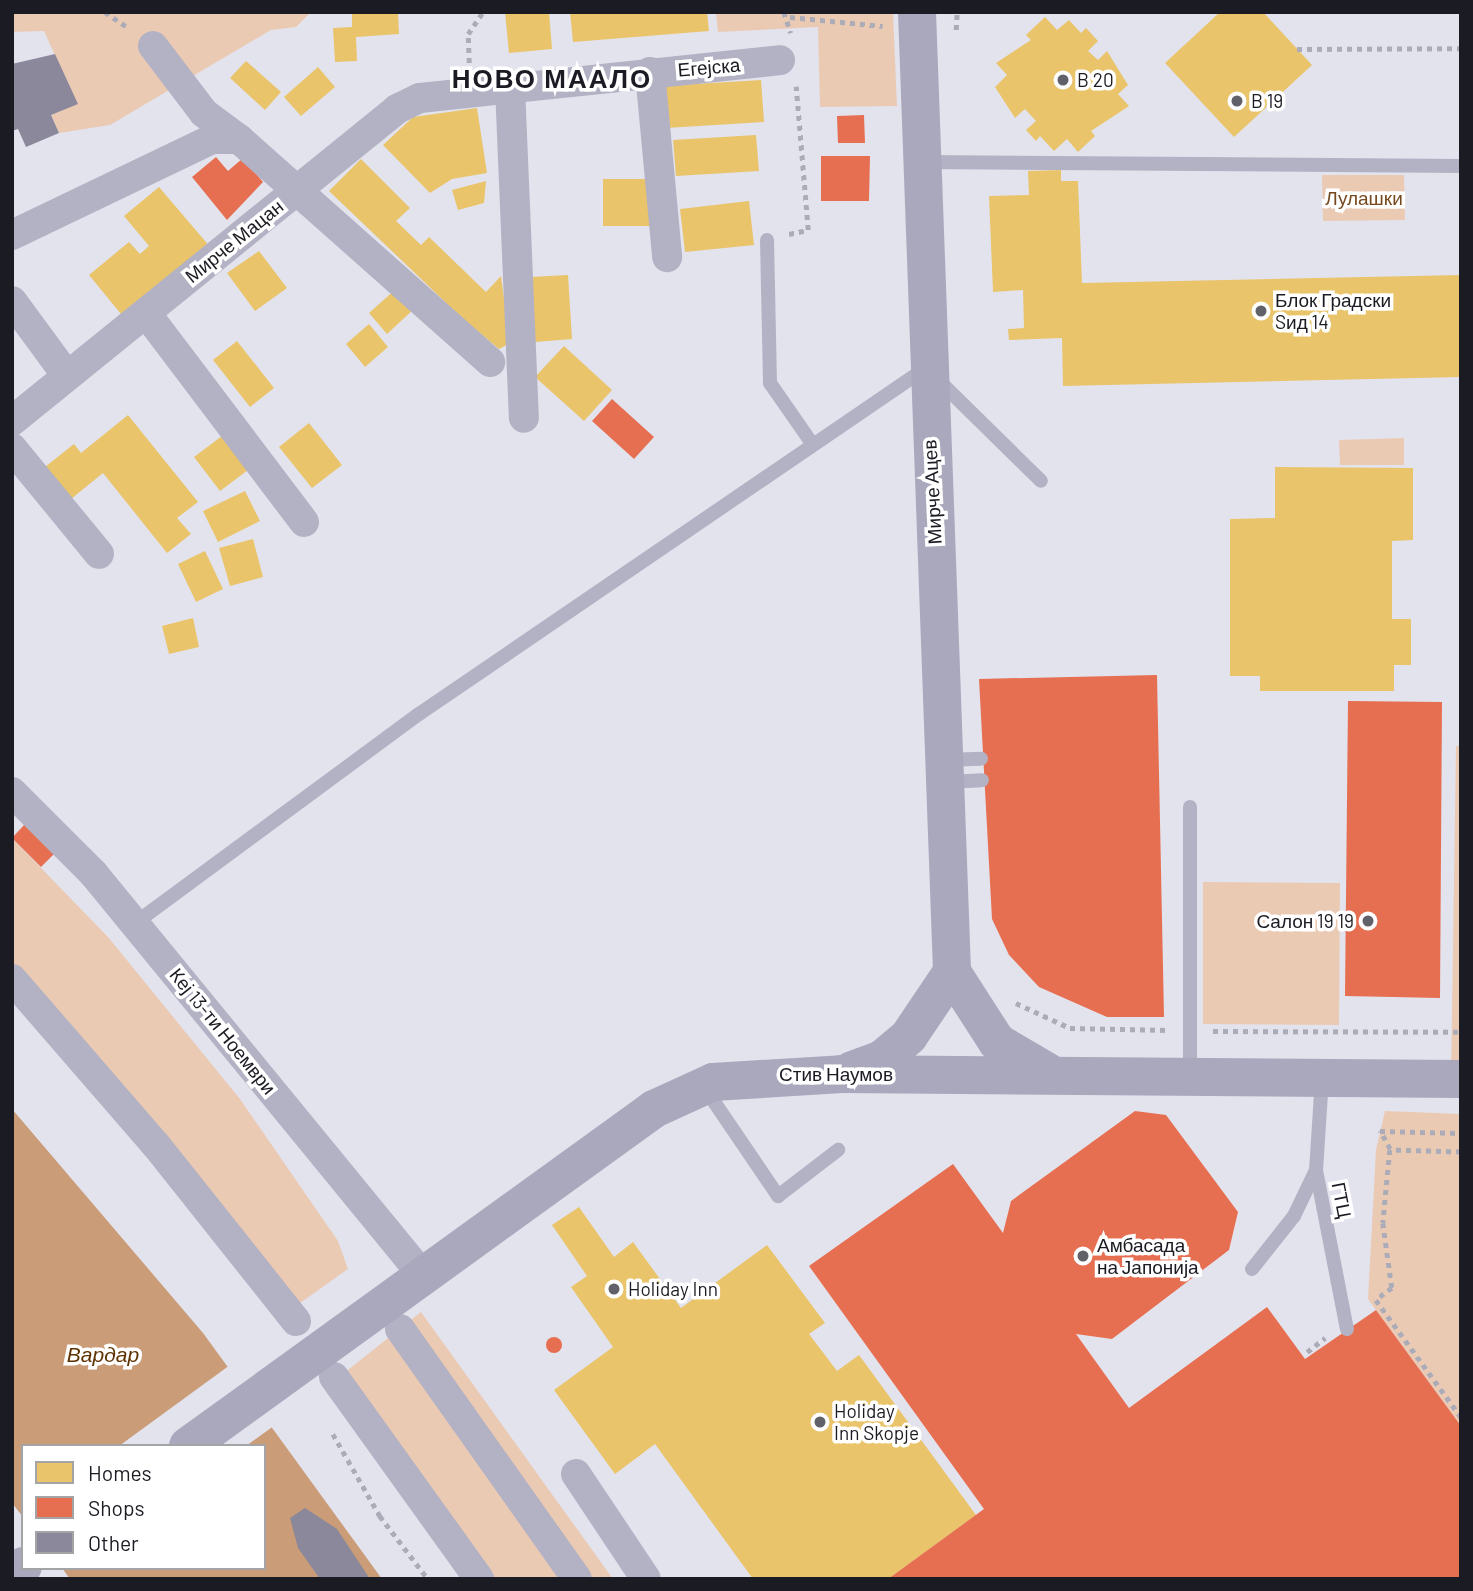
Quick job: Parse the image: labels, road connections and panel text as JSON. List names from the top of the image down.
{
  "streets": {
    "street": [
      "Егејска",
      "Мирче Мацан",
      "Мирче Ацев",
      "Кеј 13-ти Ноември",
      "Стив Наумов"
    ],
    "lane": ["ГТЦ"]
  },
  "crossings": [
    ["Егејска", "Мирче Мацан"],
    ["Кеј 13-ти Ноември", "Стив Наумов"],
    ["Стив Наумов", "ГТЦ"]
  ],
  "districts": ["НОВО МААЛО"],
  "water": ["Вардар"],
  "parks": ["Лулашки"],
  "places": [
    "B 20",
    "B 19",
    "Блок Градски Sид 14",
    "Салон 19 19",
    "Амбасада на Јапонија",
    "Holiday Inn",
    "Holiday Inn Skopje"
  ],
  "legend": ["Homes", "Shops", "Other"]
}
